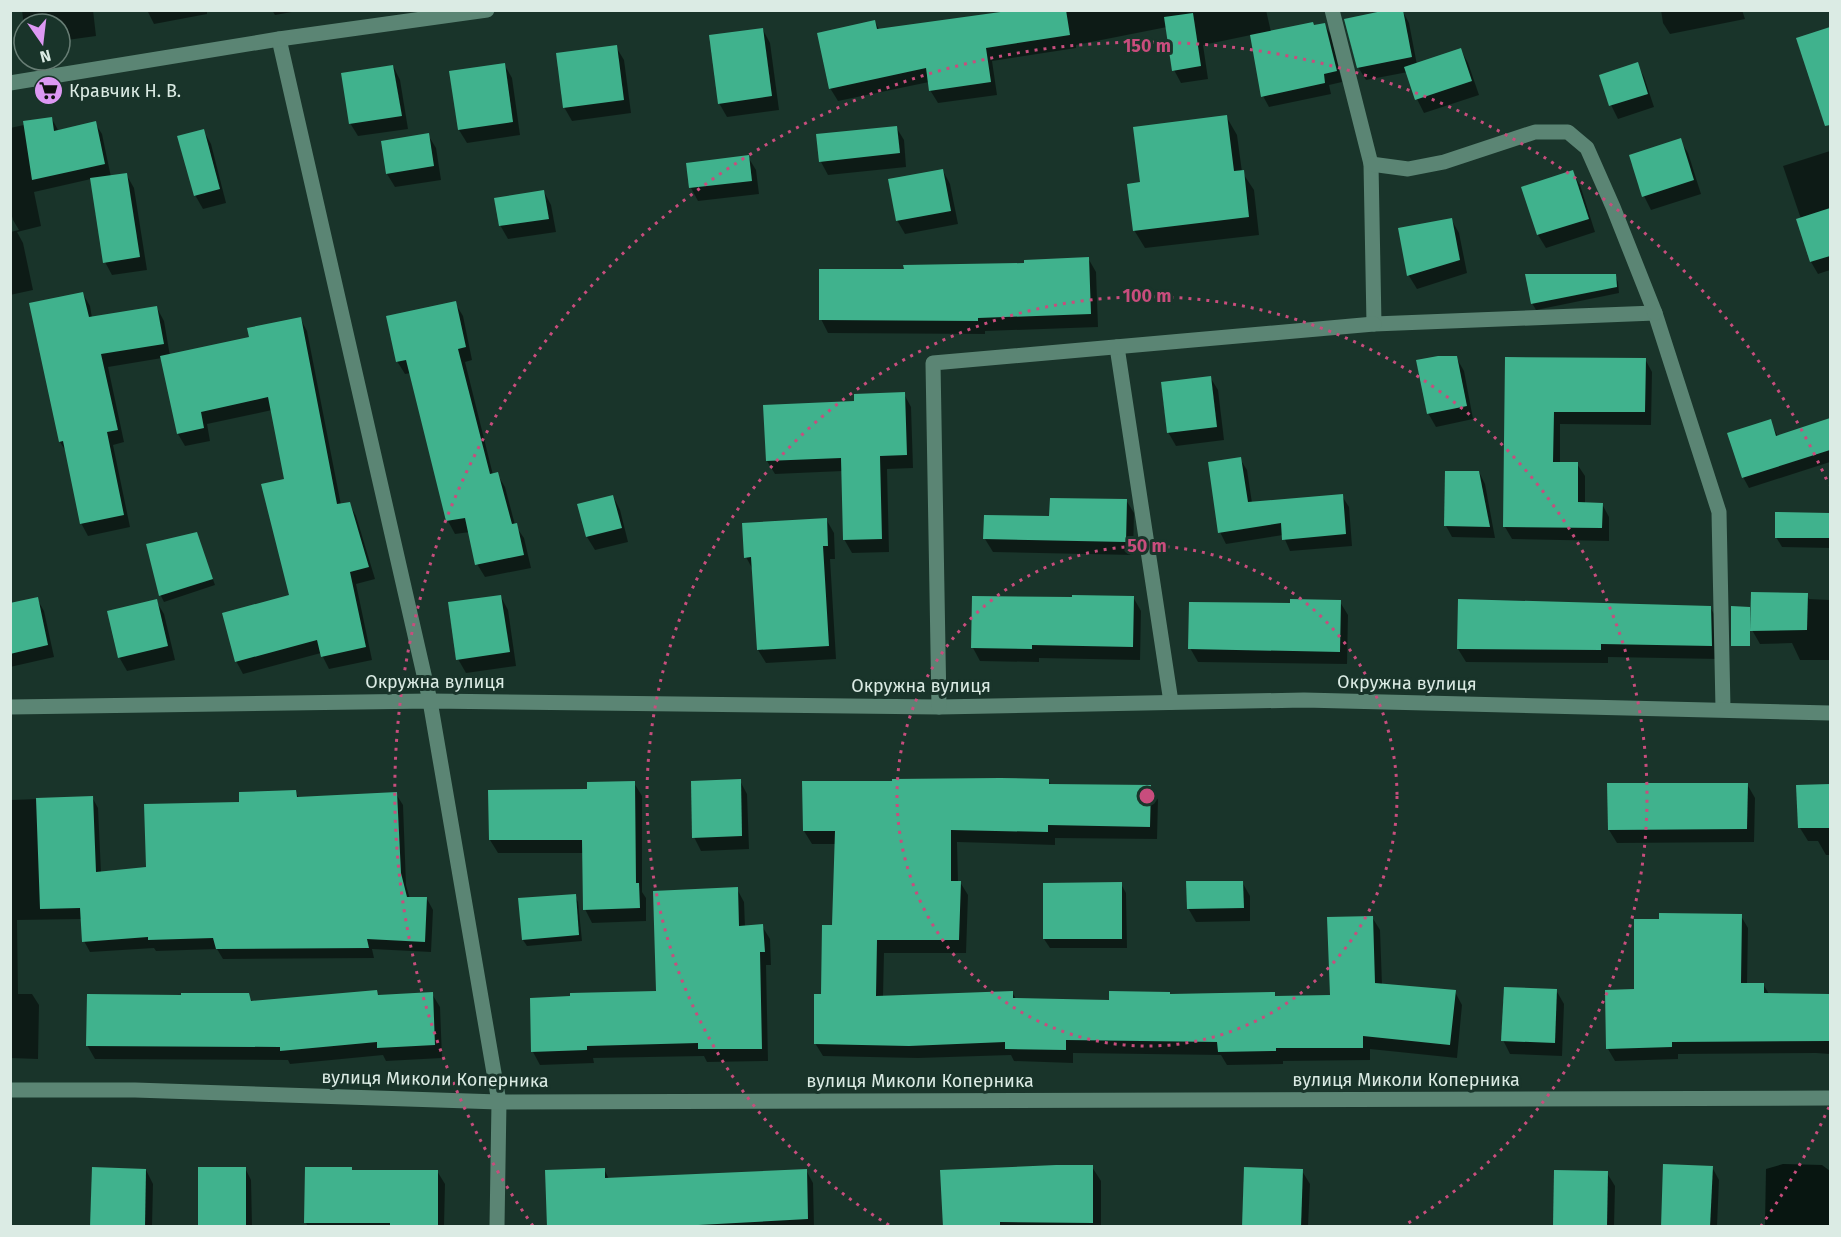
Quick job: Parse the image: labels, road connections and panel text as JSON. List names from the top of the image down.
{
  "streets": {
    "street": ["Окружна вулиця", "вулиця Миколи Коперника"]
  },
  "places": {
    "supermarket": ["Кравчик Н. В."]
  },
  "north": "bottom",
  "rings": ["150 m", "100 m", "50 m"]
}
